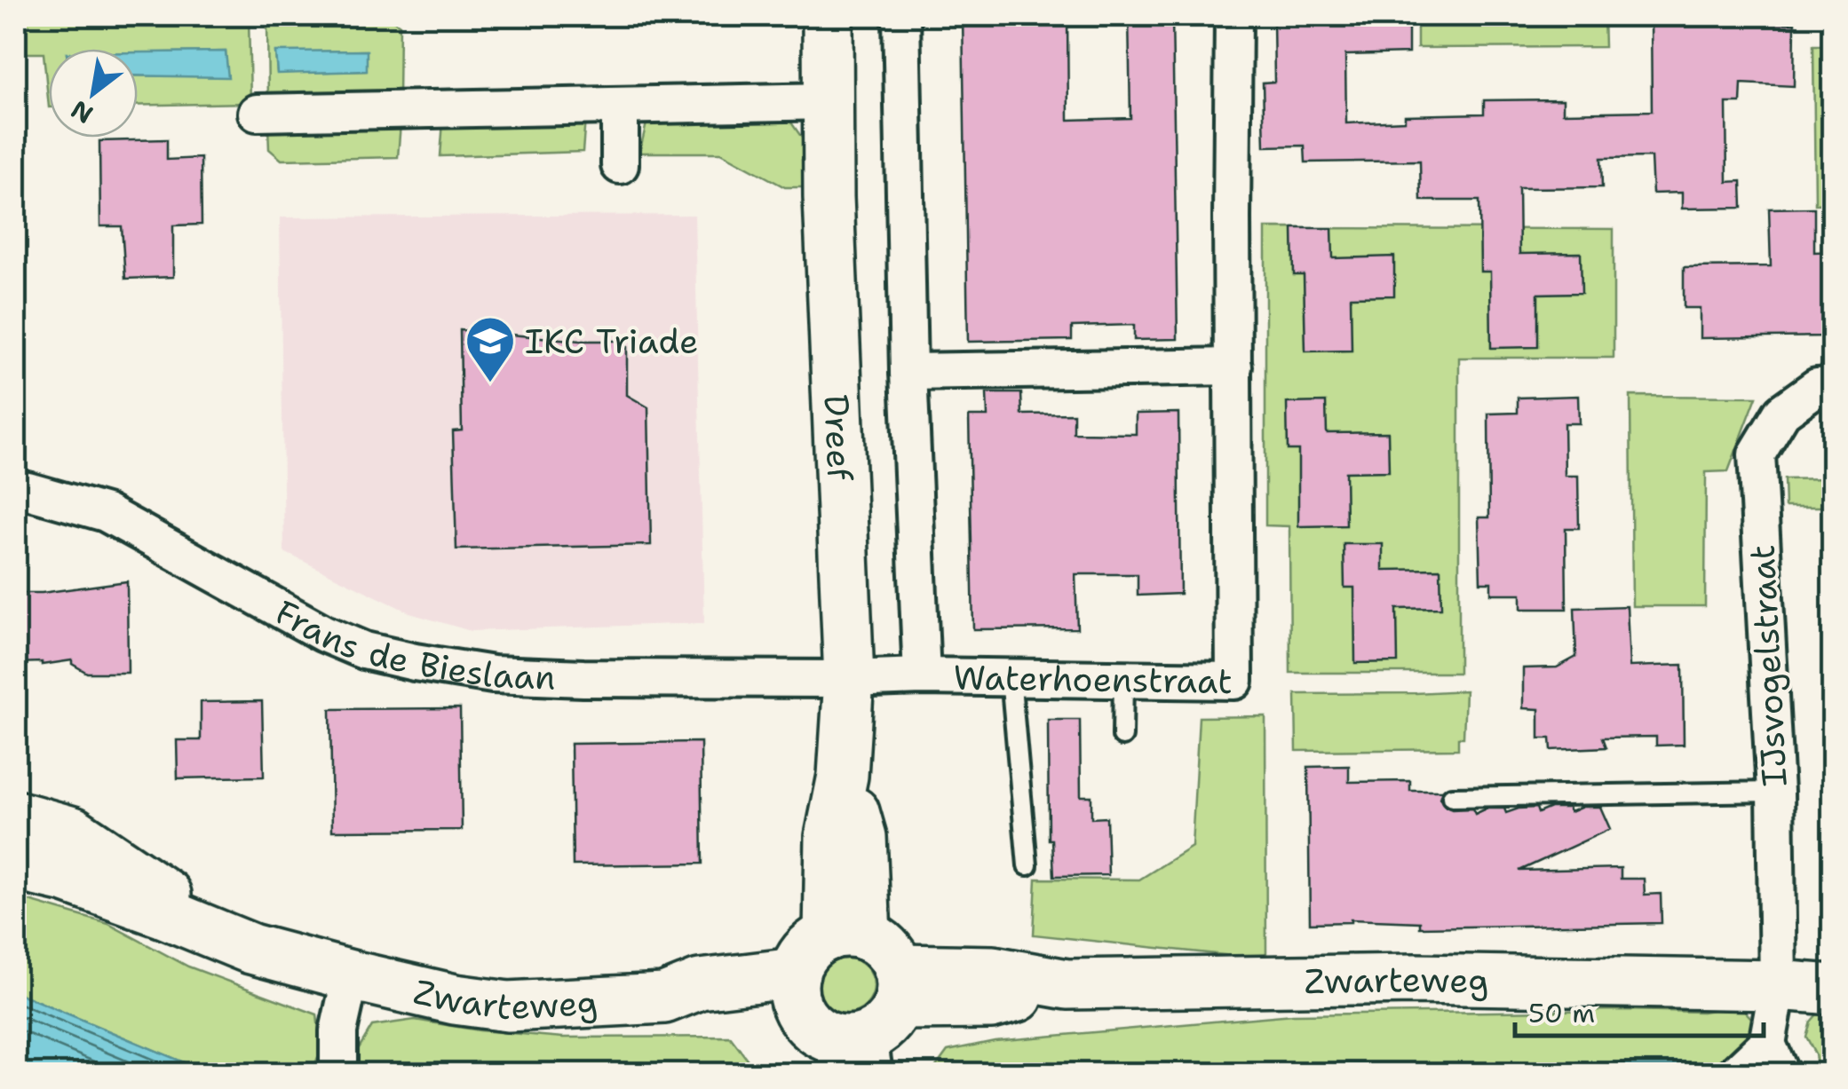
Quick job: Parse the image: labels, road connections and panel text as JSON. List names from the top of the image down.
{
  "streets": {
    "main road": ["Dreef", "Zwarteweg"],
    "street": ["Frans de Bieslaan", "IJsvogelstraat", "Waterhoenstraat"]
  },
  "crossings": [
    ["Dreef", "Frans de Bieslaan"],
    ["Dreef", "Waterhoenstraat"],
    ["Dreef", "Zwarteweg"],
    ["Frans de Bieslaan", "Waterhoenstraat"],
    ["IJsvogelstraat", "Zwarteweg"]
  ],
  "places": {
    "school or university": ["IKC Triade"]
  },
  "scale_bar": "50 m",
  "north": "bottom left"
}
